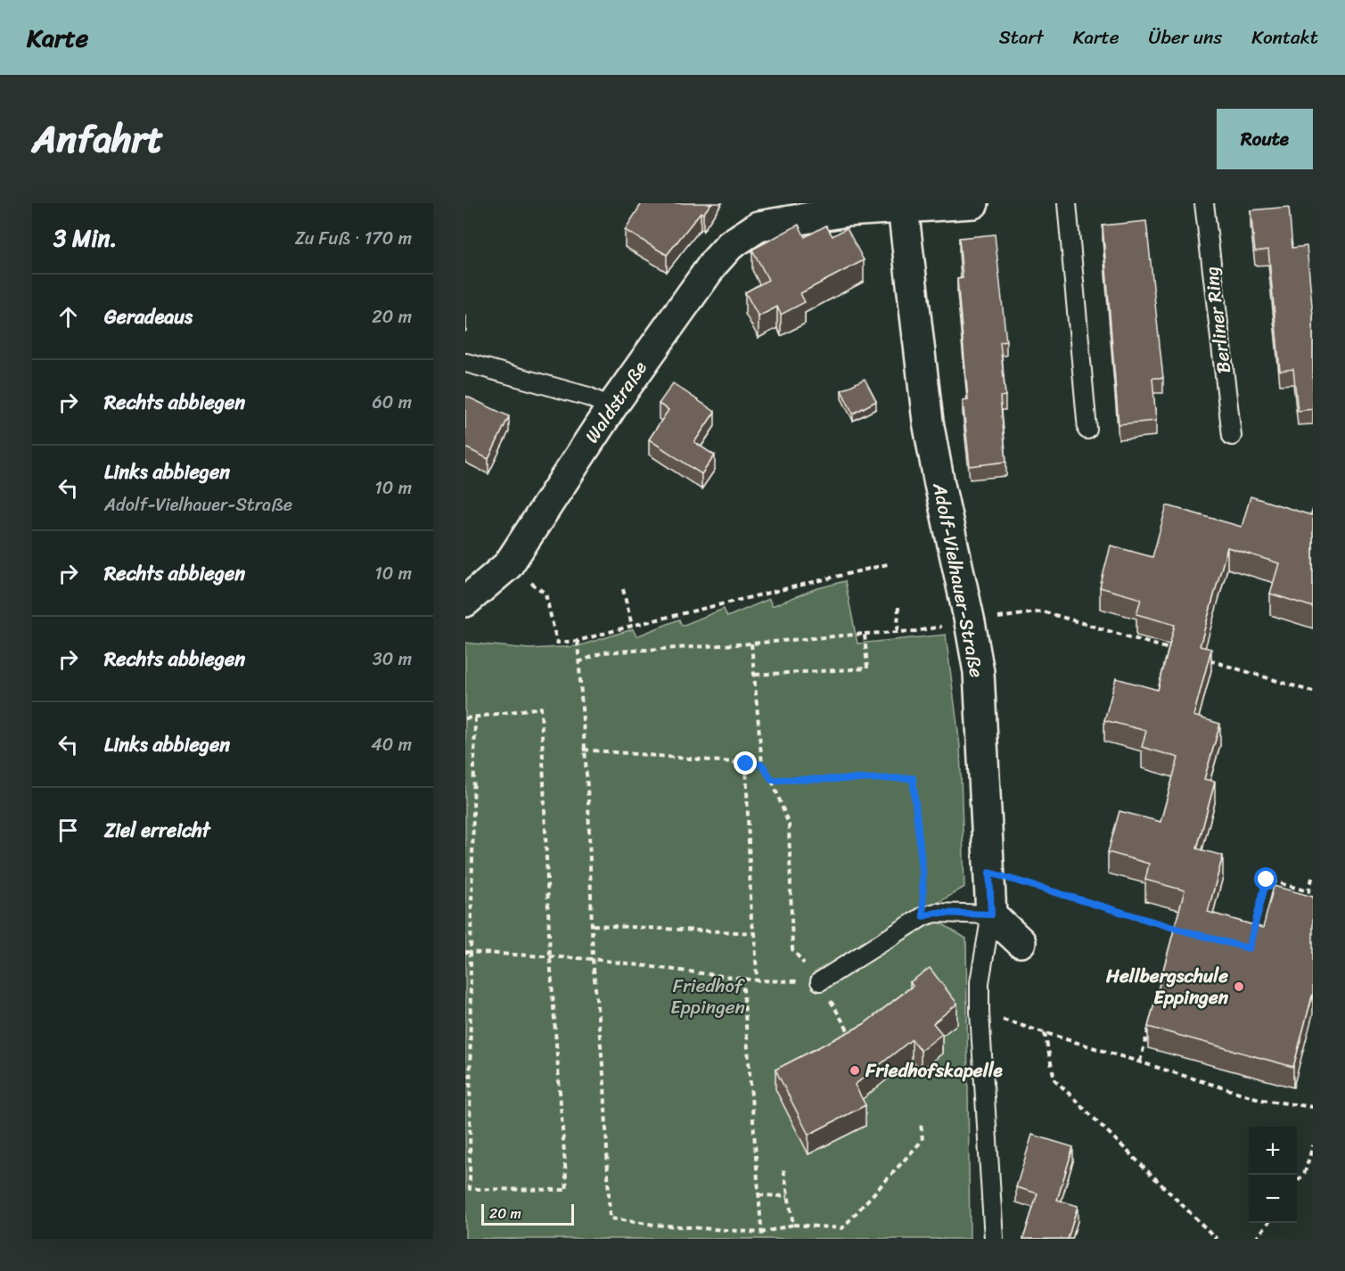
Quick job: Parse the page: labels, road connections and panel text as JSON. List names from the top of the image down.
{
  "streets": {
    "street": ["Waldstraße", "Adolf-Vielhauer-Straße"],
    "lane": ["Berliner Ring"]
  },
  "parks": ["Friedhof Eppingen"],
  "places": ["Hellbergschule Eppingen", "Friedhofskapelle"],
  "scale_bar": "20 m",
  "page": {
    "header": "Karte",
    "nav": [
      "Start",
      "Karte",
      "Über uns",
      "Kontakt"
    ],
    "title": "Anfahrt",
    "buttons": "Route",
    "heading": ["3 Min.", "Zu Fuß · 170 m"],
    "list": [
      ["Geradeaus", "20 m"],
      ["Rechts abbiegen", "60 m"],
      ["Links abbiegen", "Adolf-Vielhauer-Straße", "10 m"],
      ["Rechts abbiegen", "10 m"],
      ["Rechts abbiegen", "30 m"],
      ["Links abbiegen", "40 m"],
      "Ziel erreicht"
    ],
    "map_buttons": ["+", "−"],
    "scale": "20 m"
  }
}
